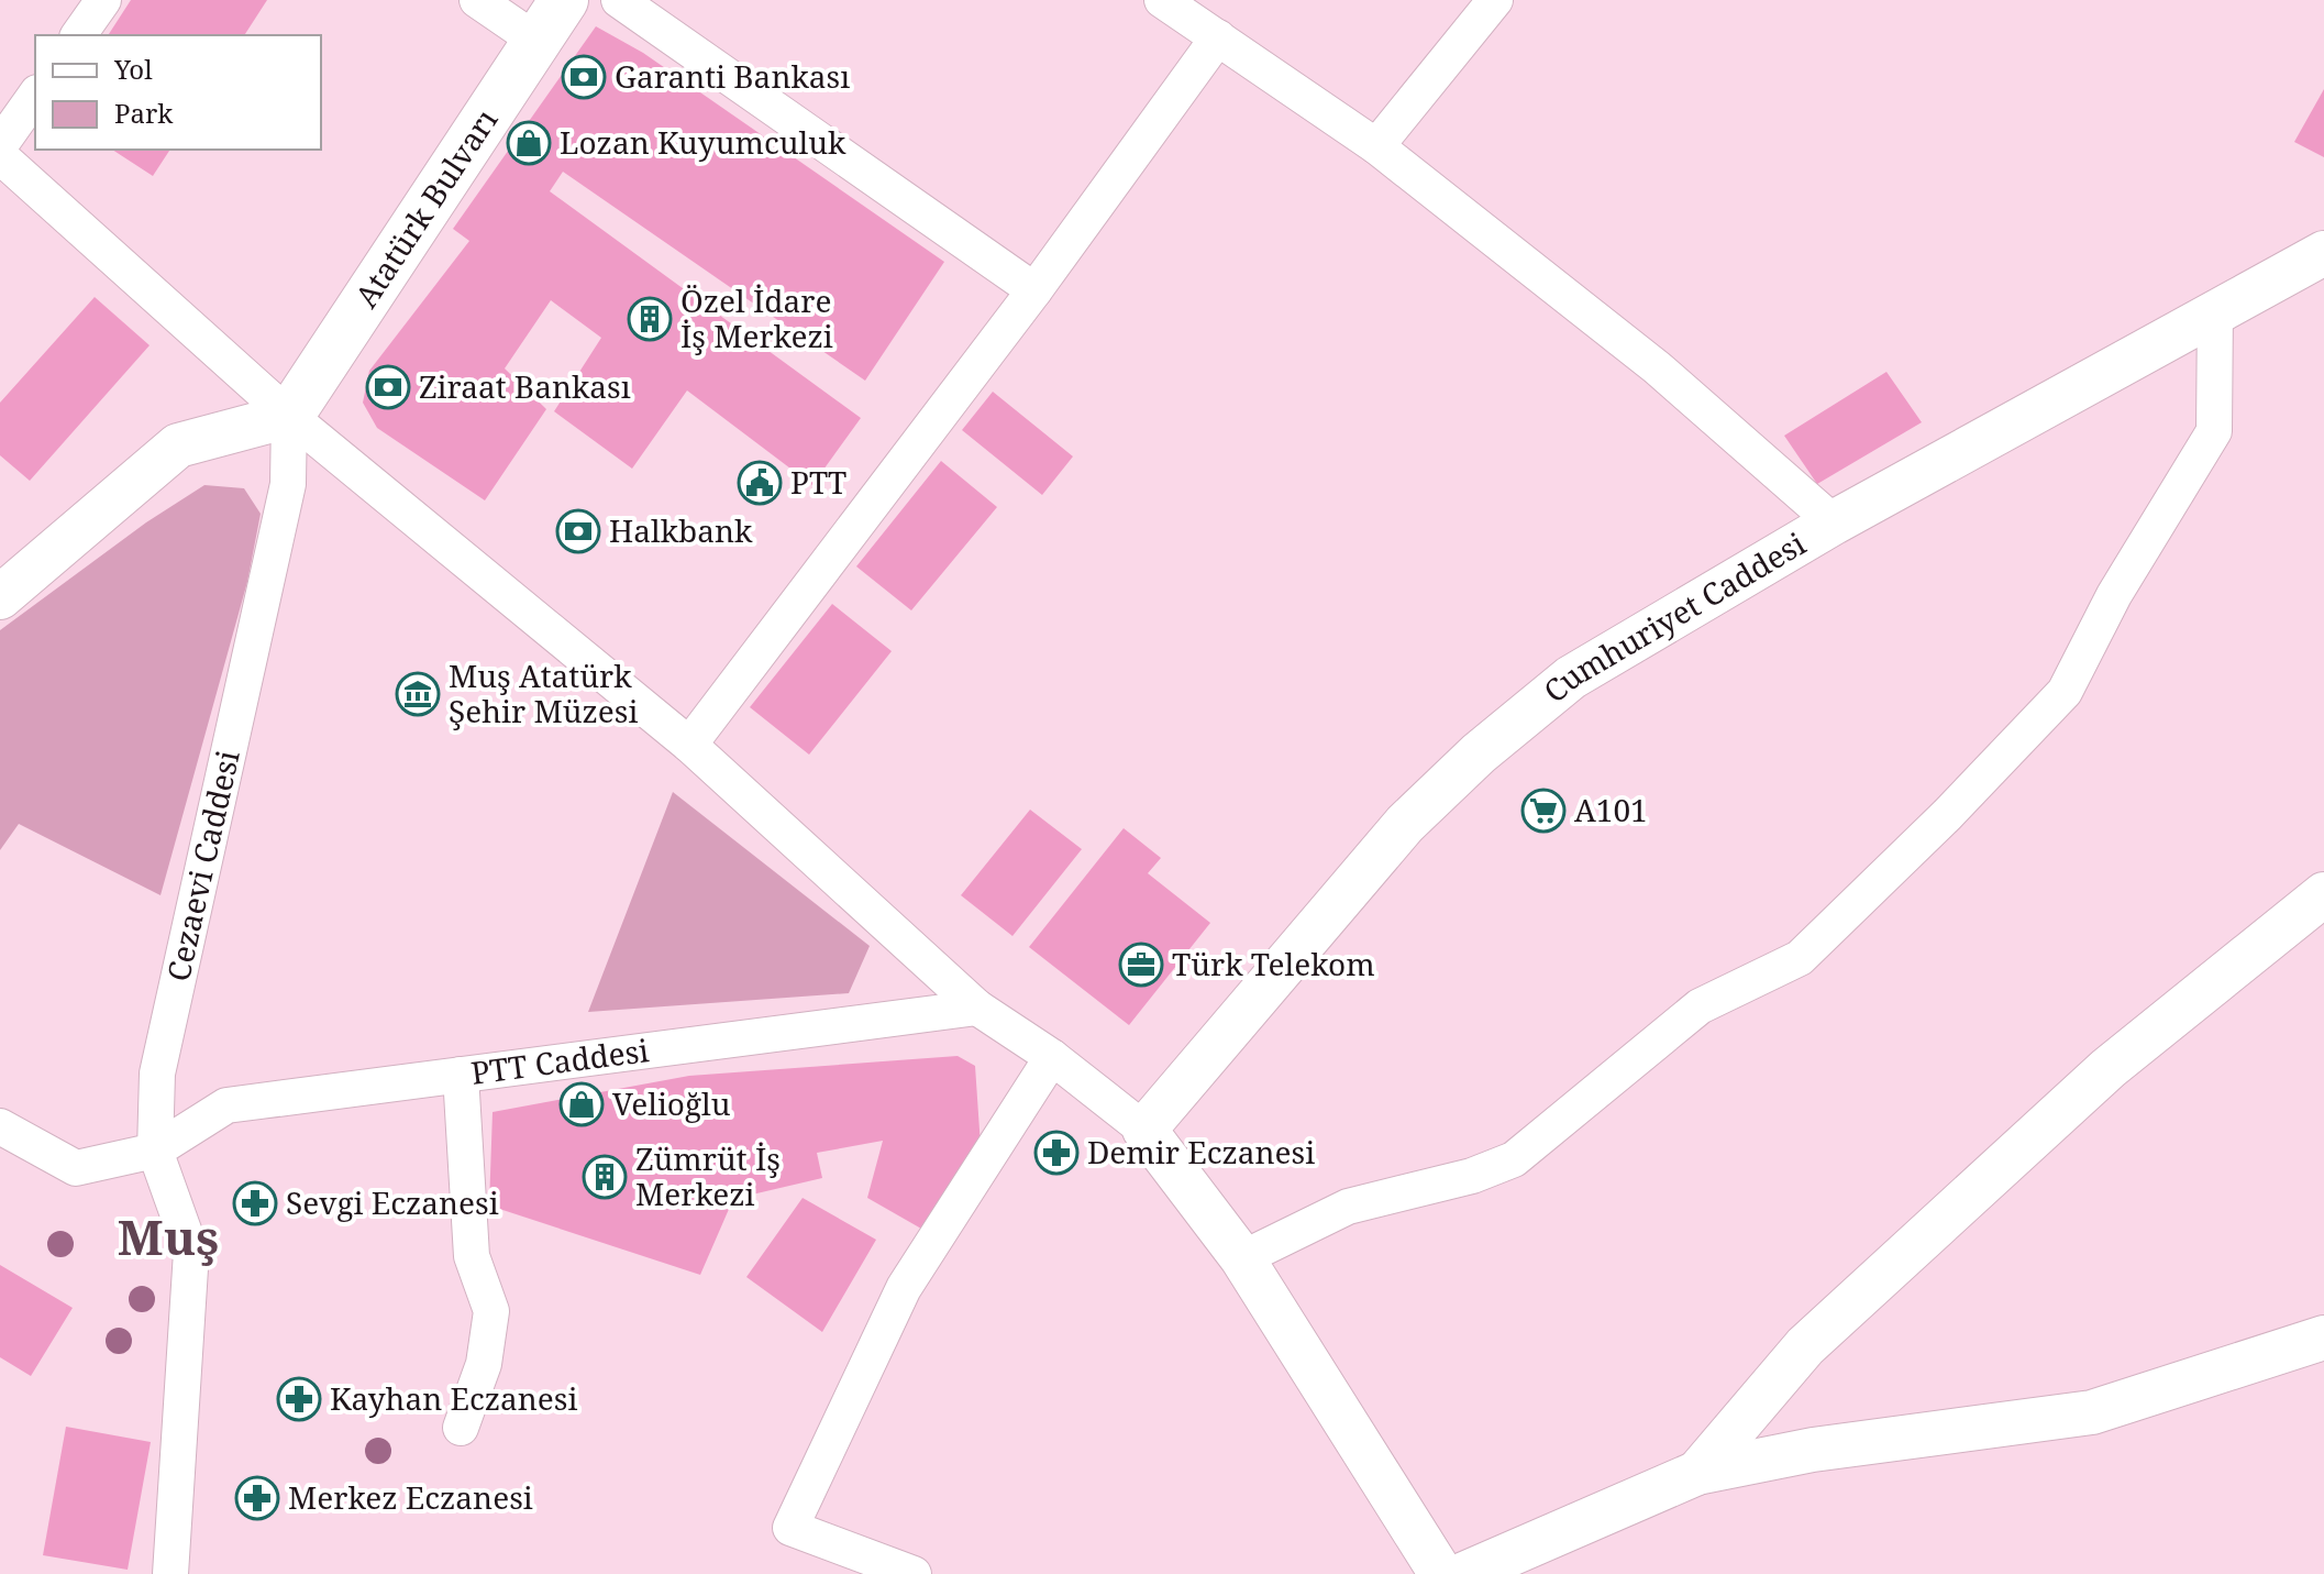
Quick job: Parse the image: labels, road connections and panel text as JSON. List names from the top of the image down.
{
  "streets": {
    "main road": ["Atatürk Bulvarı"],
    "street": ["Cumhuriyet Caddesi", "Cezaevi Caddesi", "PTT Caddesi"]
  },
  "crossings": [
    ["Atatürk Bulvarı", "Cezaevi Caddesi"],
    ["Cezaevi Caddesi", "PTT Caddesi"]
  ],
  "districts": ["Muş"],
  "places": {
    "bank": ["Garanti Bankası", "Ziraat Bankası", "Halkbank"],
    "shop": ["Lozan Kuyumculuk", "Velioğlu"],
    "building": ["Özel İdare İş Merkezi", "Zümrüt İş Merkezi"],
    "public building": ["PTT"],
    "museum": ["Muş Atatürk Şehir Müzesi"],
    "supermarket": ["A101"],
    "office": ["Türk Telekom"],
    "pharmacy": [
      "Demir Eczanesi",
      "Sevgi Eczanesi",
      "Kayhan Eczanesi",
      "Merkez Eczanesi"
    ]
  },
  "legend": ["Yol", "Park"]
}
